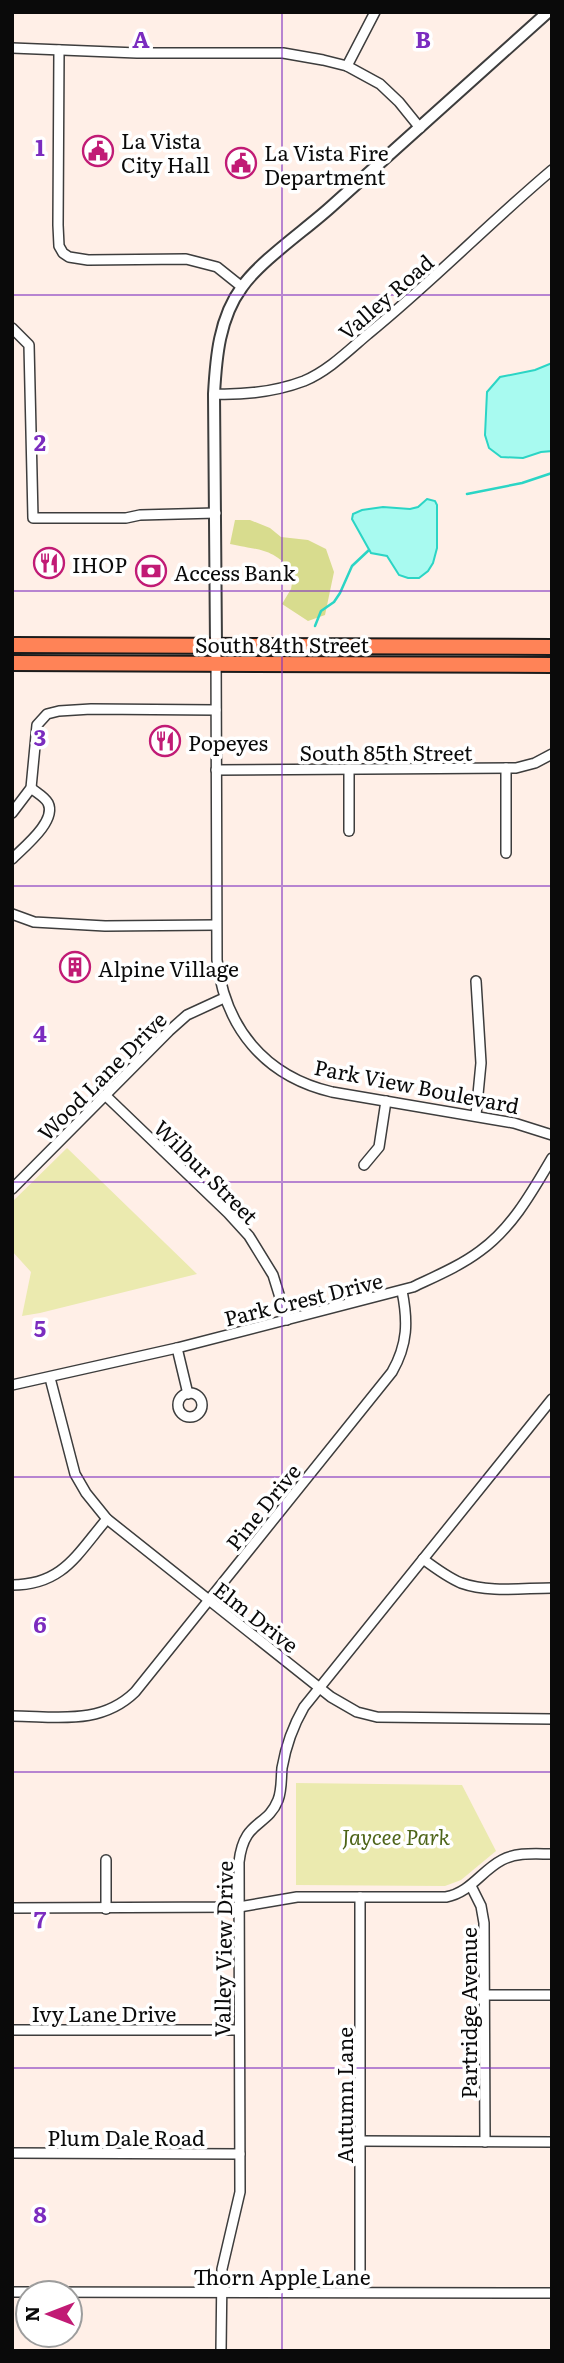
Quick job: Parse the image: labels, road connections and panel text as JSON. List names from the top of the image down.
{
  "streets": {
    "main road": ["South 84th Street"],
    "street": [
      "Valley Road",
      "South 85th Street",
      "Wood Lane Drive",
      "Park View Boulevard",
      "Wilbur Street",
      "Park Crest Drive",
      "Pine Drive",
      "Elm Drive",
      "Valley View Drive",
      "Ivy Lane Drive",
      "Partridge Avenue",
      "Autumn Lane",
      "Plum Dale Road",
      "Thorn Apple Lane"
    ]
  },
  "crossings": [
    ["Valley Road", "Park View Boulevard"],
    ["South 84th Street", "Park View Boulevard"],
    ["South 85th Street", "Park View Boulevard"],
    ["Wood Lane Drive", "Park View Boulevard"],
    ["Wood Lane Drive", "Wilbur Street"],
    ["Wilbur Street", "Park Crest Drive"],
    ["Park Crest Drive", "Pine Drive"],
    ["Park Crest Drive", "Elm Drive"],
    ["Pine Drive", "Elm Drive"],
    ["Elm Drive", "Valley View Drive"],
    ["Valley View Drive", "Ivy Lane Drive"],
    ["Valley View Drive", "Plum Dale Road"],
    ["Valley View Drive", "Thorn Apple Lane"],
    ["Autumn Lane", "Thorn Apple Lane"]
  ],
  "parks": ["Jaycee Park"],
  "places": {
    "public building": ["La Vista City Hall", "La Vista Fire Department"],
    "restaurant": ["IHOP", "Popeyes"],
    "bank": ["Access Bank"],
    "building": ["Alpine Village"]
  },
  "north": "left",
  "grid": {
    "columns": ["A", "B"],
    "rows": [
      "1",
      "2",
      "3",
      "4",
      "5",
      "6",
      "7",
      "8"
    ]
  }
}
